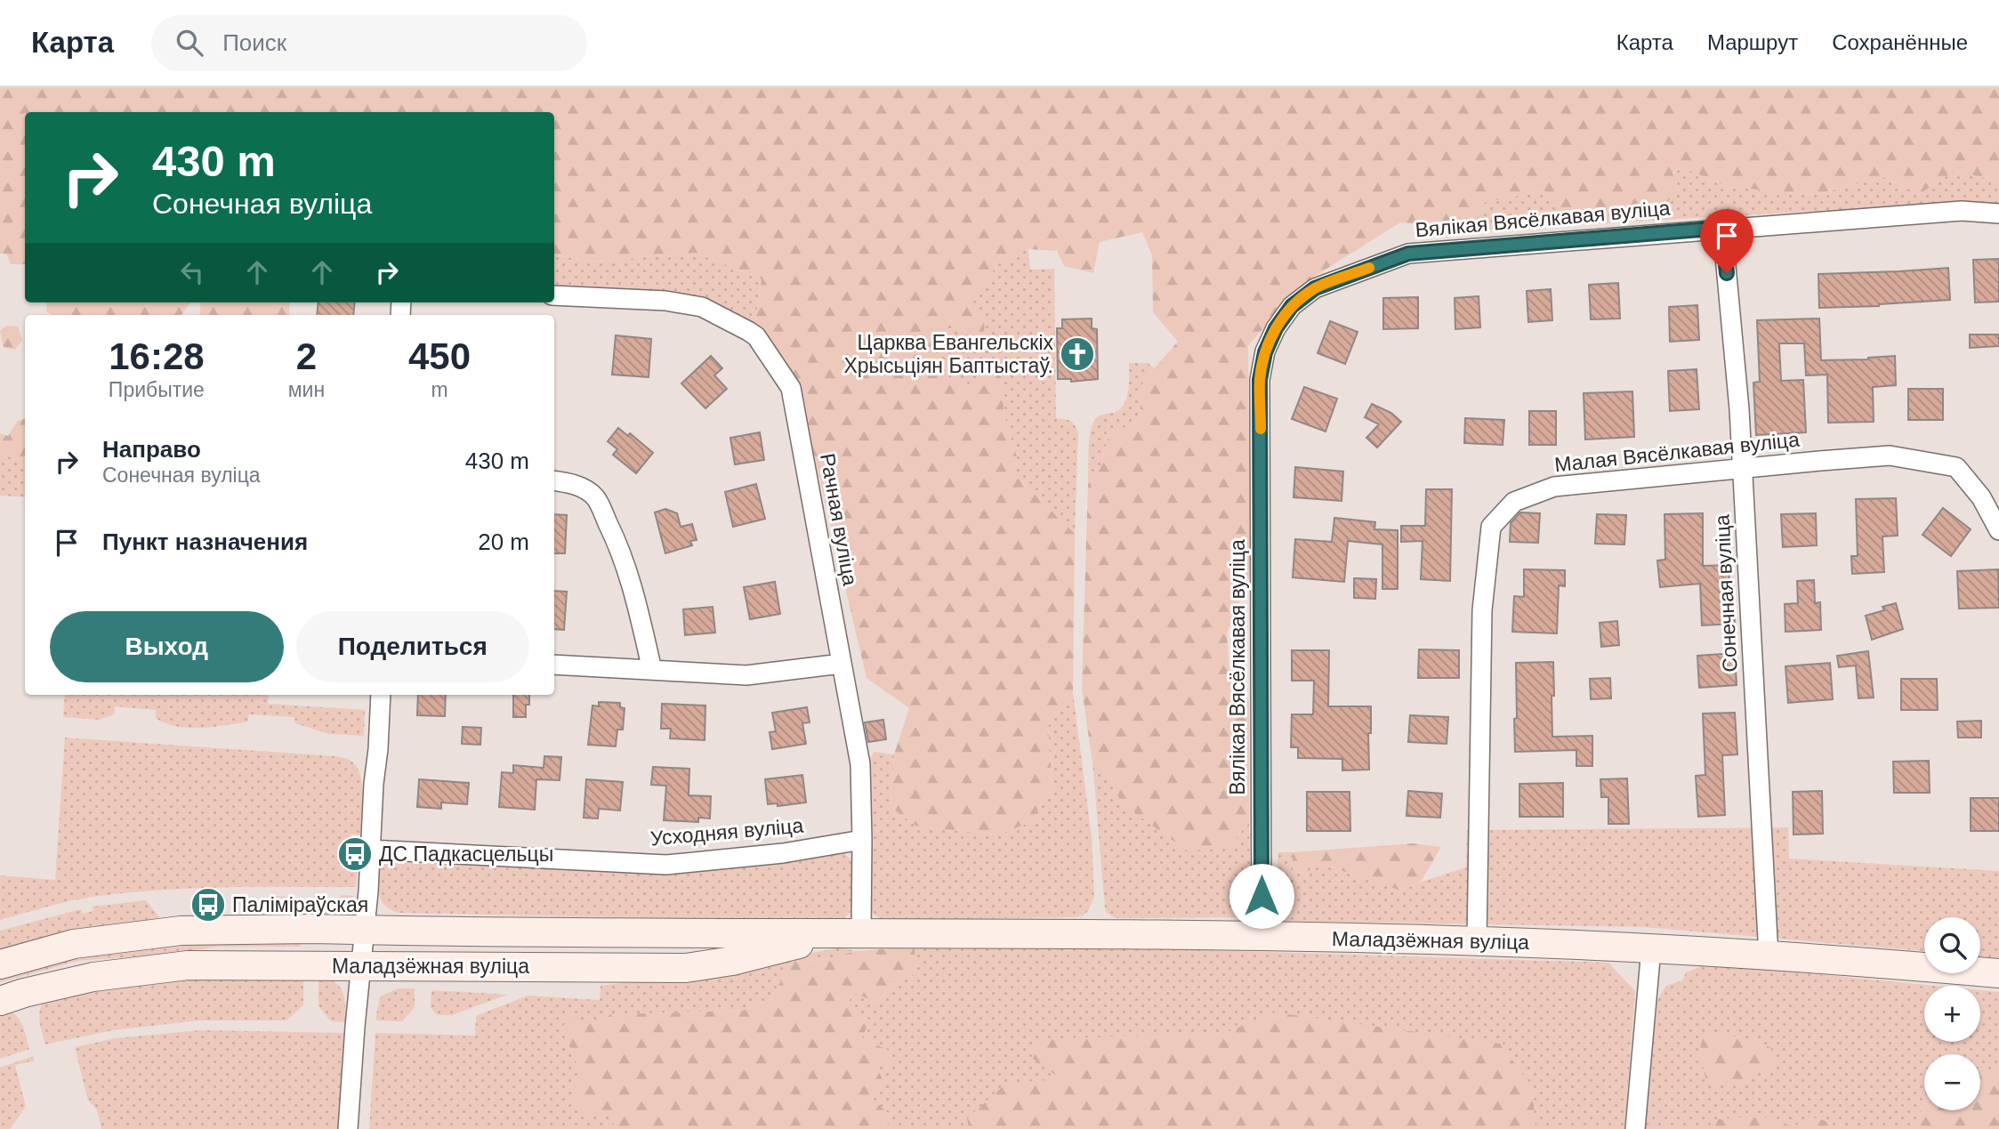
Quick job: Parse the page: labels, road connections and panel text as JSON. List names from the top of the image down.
{
  "streets": {
    "main road": ["Маладзёжная вуліца"],
    "street": [
      "Вялікая Вясёлкавая вуліца",
      "Малая Вясёлкавая вуліца",
      "Рачная вуліца",
      "Сонечная вуліца",
      "Усходняя вуліца"
    ]
  },
  "crossings": [
    ["Вялікая Вясёлкавая вуліца", "Сонечная вуліца"],
    ["Вялікая Вясёлкавая вуліца", "Маладзёжная вуліца"],
    ["Малая Вясёлкавая вуліца", "Сонечная вуліца"],
    ["Малая Вясёлкавая вуліца", "Маладзёжная вуліца"],
    ["Рачная вуліца", "Усходняя вуліца"],
    ["Рачная вуліца", "Маладзёжная вуліца"],
    ["Сонечная вуліца", "Маладзёжная вуліца"]
  ],
  "places": {
    "church": ["Царква Евангельскіх Хрысьціян Баптыстаў."],
    "bus stop": ["ДС Падкасцельцы", "Паліміраўская"]
  },
  "page": {
    "header": "Карта",
    "search": "Поиск",
    "nav": ["Карта", "Маршрут", "Сохранённые"],
    "turn": ["430 m", "Сонечная вуліца"],
    "eta": [
      "16:28",
      "Прибытие",
      "2",
      "мин",
      "450",
      "m"
    ],
    "list": [
      {
        "name": "Направо",
        "note": "Сонечная вуліца",
        "value": "430 m"
      },
      {
        "name": "Пункт назначения",
        "value": "20 m"
      }
    ],
    "buttons": ["Выход", "Поделиться"],
    "map_buttons": ["+", "−"]
  }
}
